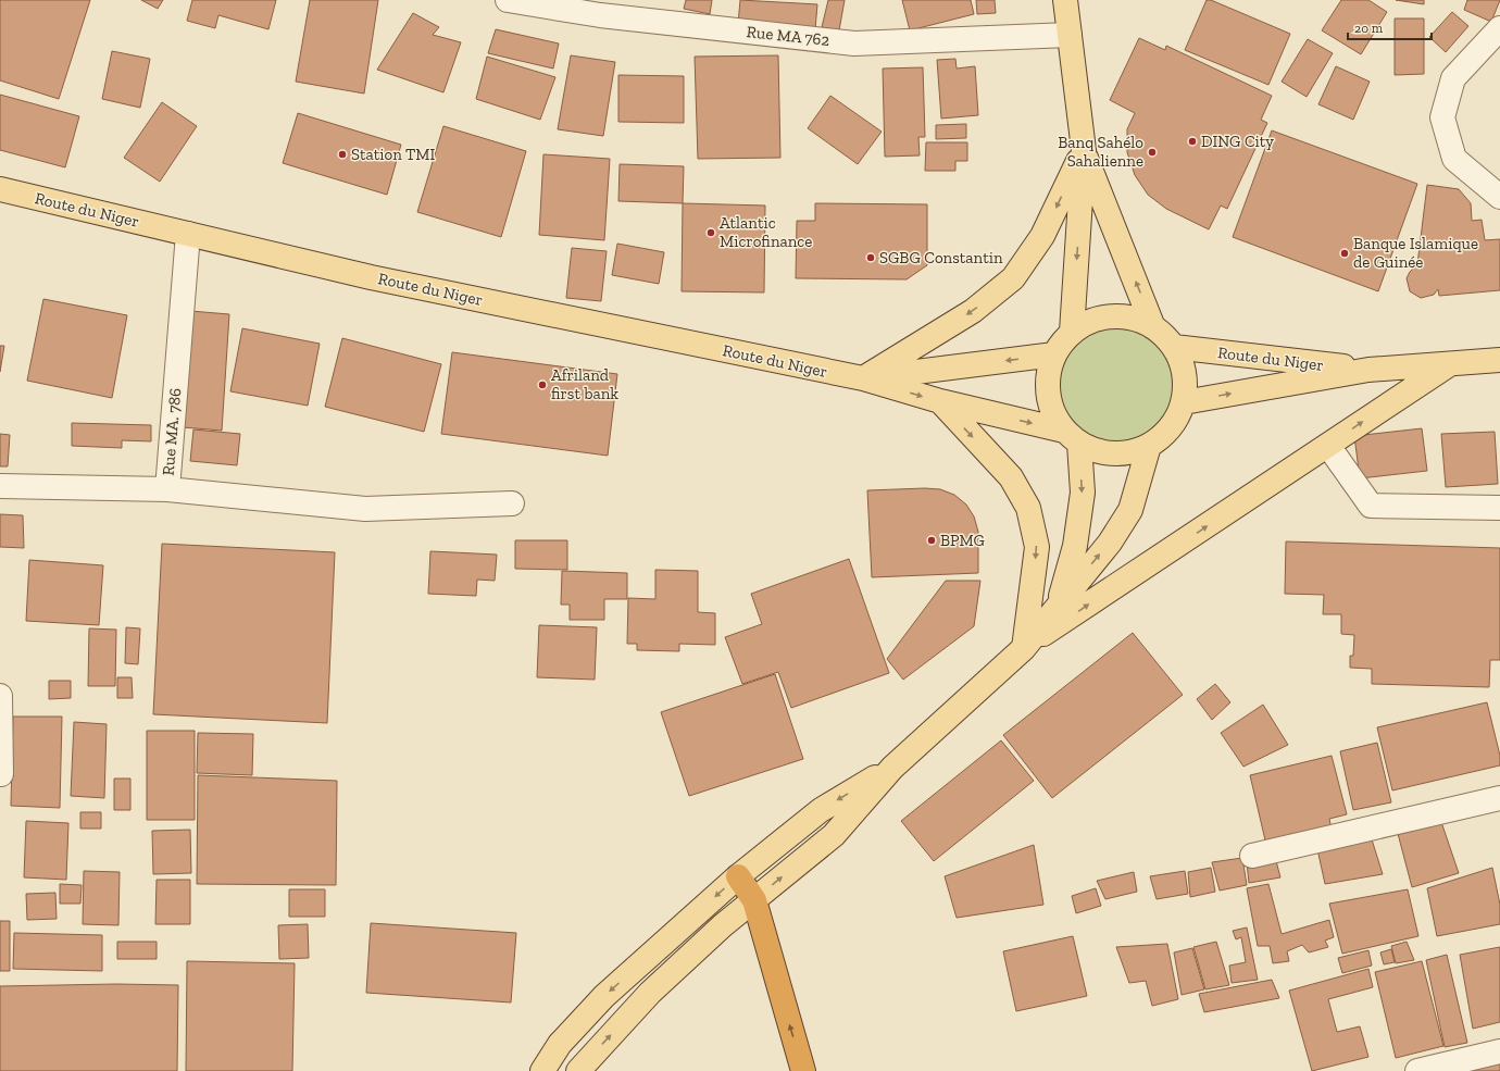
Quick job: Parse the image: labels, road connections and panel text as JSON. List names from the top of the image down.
{
  "streets": {
    "main road": ["Route du Niger"],
    "street": ["Rue MA 762", "Rue MA. 786"]
  },
  "crossings": [
    ["Route du Niger", "Rue MA. 786"]
  ],
  "places": [
    "DING City",
    "Banq Sahélo Sahalienne",
    "Station TMI",
    "Atlantic Microfinance",
    "Banque Islamique de Guinée",
    "SGBG Constantin",
    "Afriland first bank",
    "BPMG"
  ],
  "scale_bar": "20 m"
}
